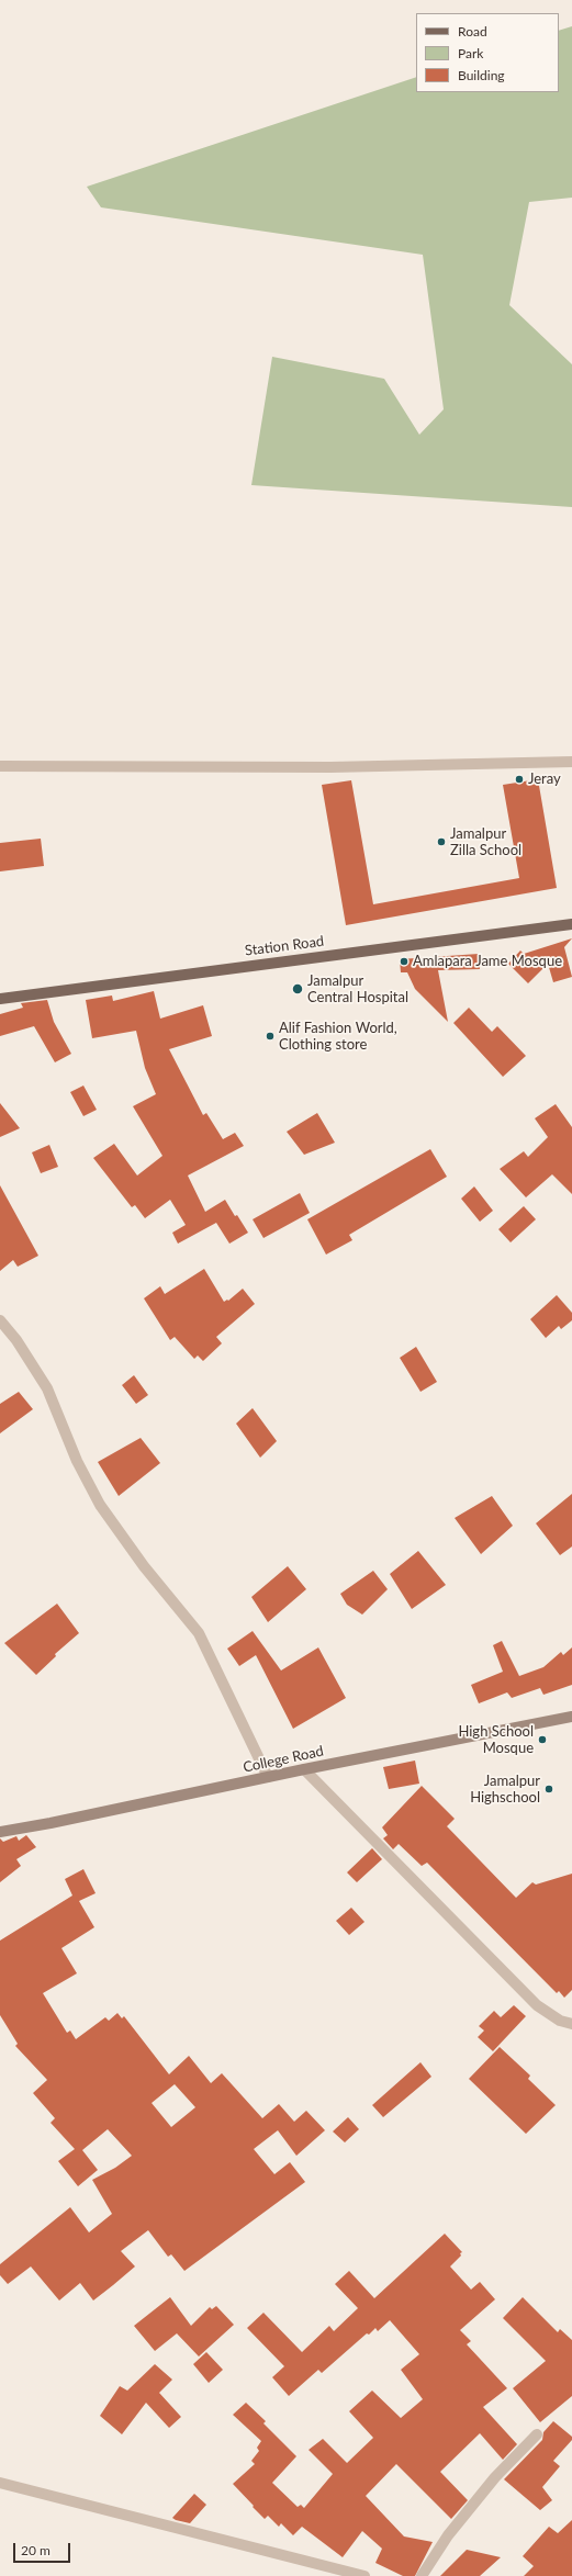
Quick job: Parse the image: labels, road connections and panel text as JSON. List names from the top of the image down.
{
  "streets": {
    "main road": ["Station Road", "College Road"]
  },
  "places": [
    "Jeray",
    "Jamalpur Zilla School",
    "Amlapara Jame Mosque",
    "Jamalpur Central Hospital",
    "Alif Fashion World, Clothing store",
    "High School Mosque",
    "Jamalpur Highschool"
  ],
  "legend": ["Road", "Park", "Building"],
  "scale_bar": "20 m"
}
